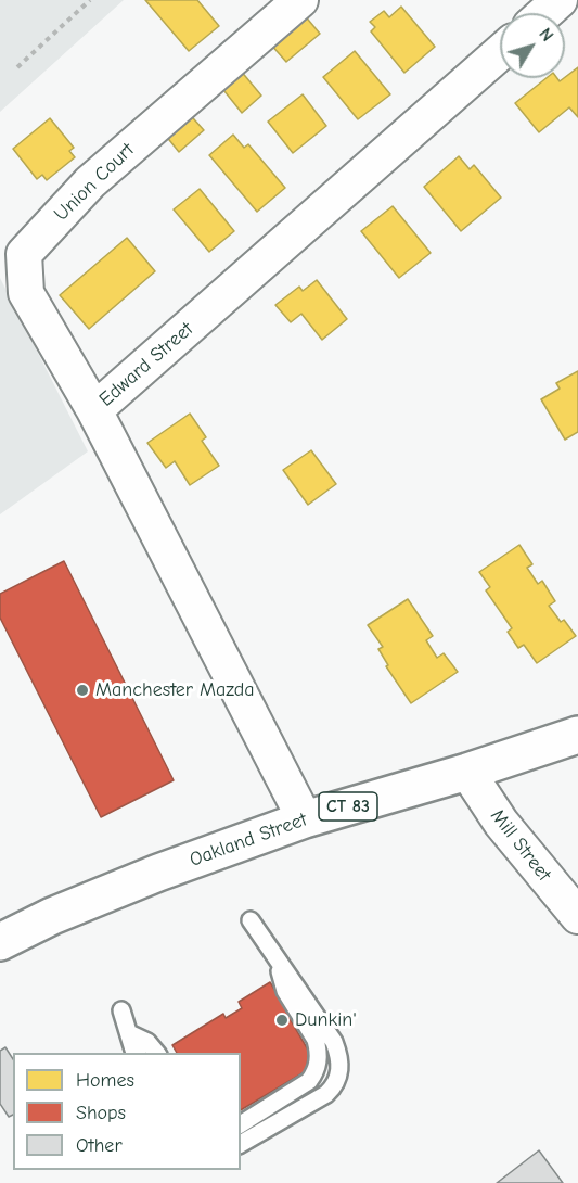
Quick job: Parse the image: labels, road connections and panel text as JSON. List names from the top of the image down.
{
  "streets": {
    "main road": ["CT 83", "Oakland Street"],
    "street": ["Union Court", "Edward Street", "Mill Street"]
  },
  "crossings": [
    ["Union Court", "Edward Street"],
    ["Edward Street", "Oakland Street"],
    ["Oakland Street", "Mill Street"]
  ],
  "places": ["Manchester Mazda", "Dunkin'"],
  "legend": ["Homes", "Shops", "Other"],
  "north": "top right"
}
